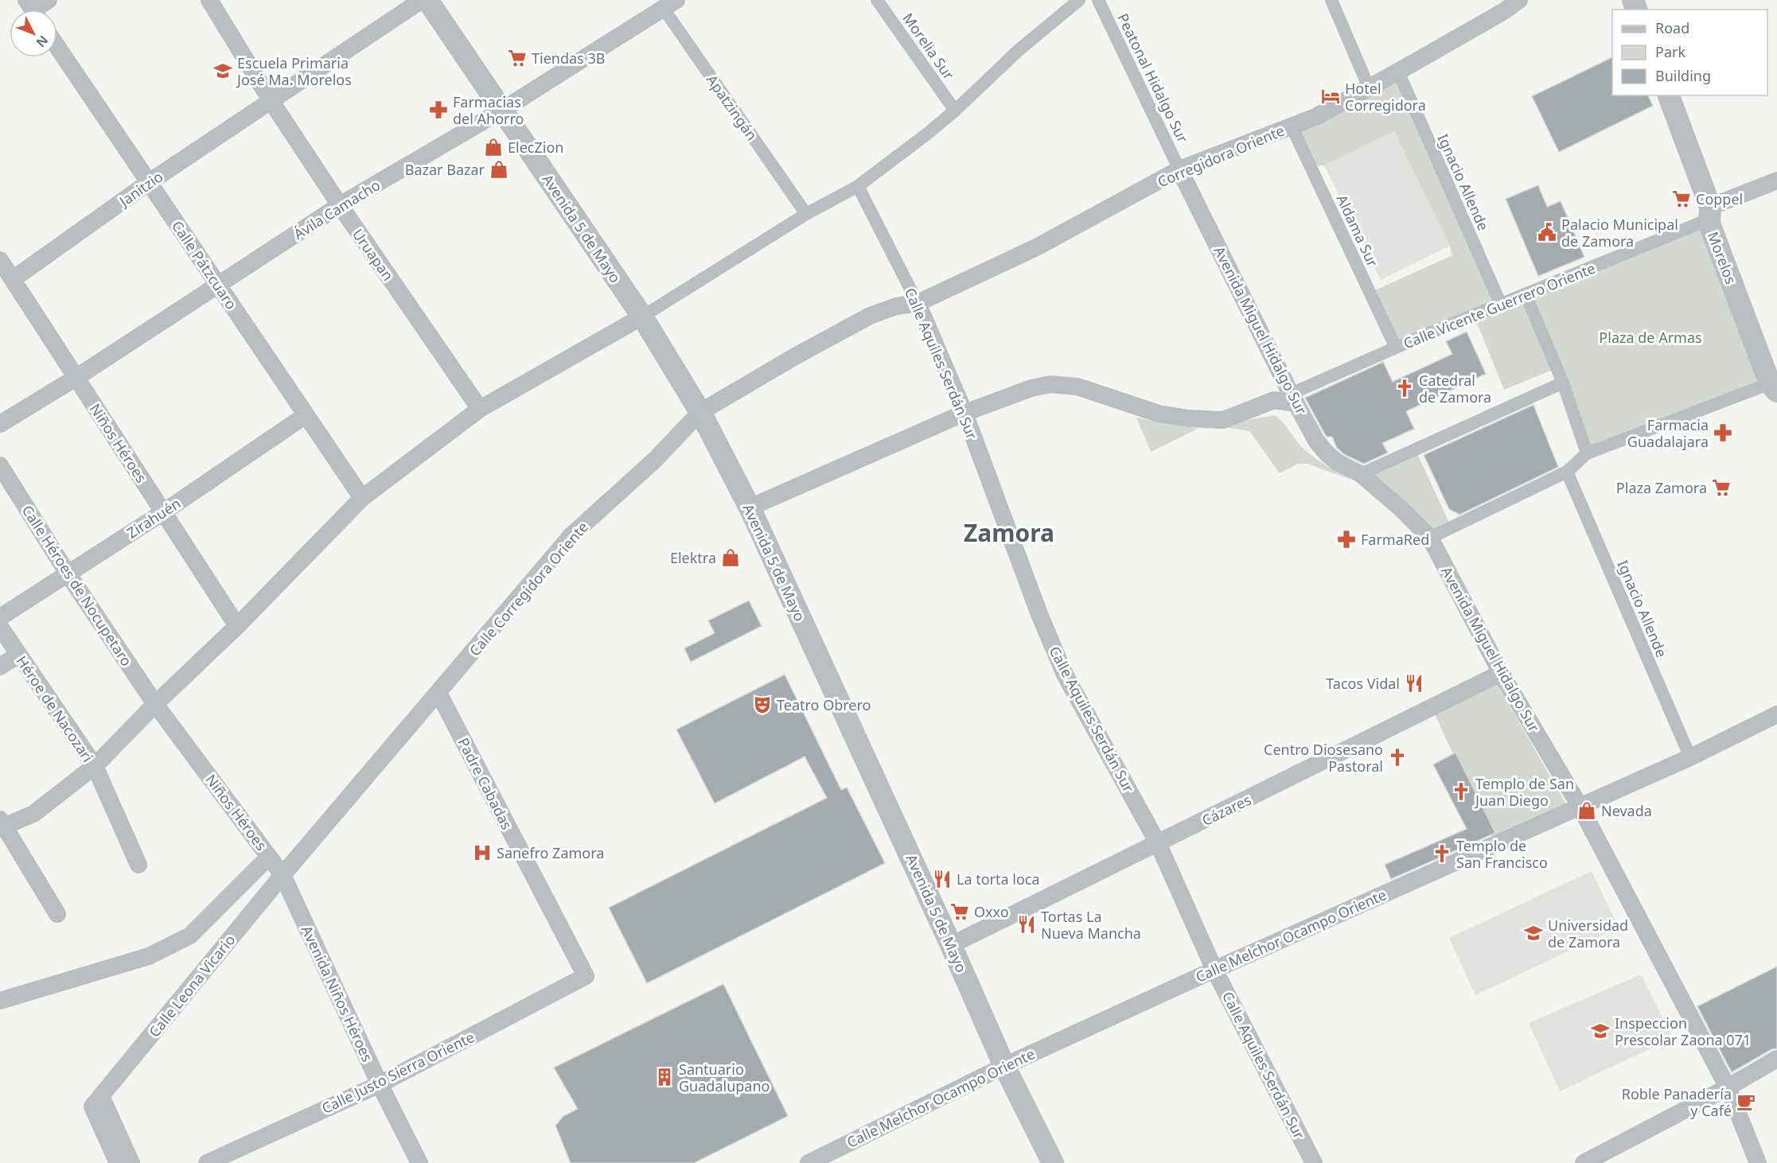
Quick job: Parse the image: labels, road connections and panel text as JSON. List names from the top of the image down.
{
  "streets": {
    "street": [
      "Morelia Sur",
      "Peatonal Hidalgo Sur",
      "Apatzingán",
      "Corregidora Oriente",
      "Ignacio Allende",
      "Janitzio",
      "Ávila Camacho",
      "Avenida 5 de Mayo",
      "Aldama Sur",
      "Uruapan",
      "Morelos",
      "Calle Pátzcuaro",
      "Calle Vicente Guerrero Oriente",
      "Avenida Miguel Hidalgo Sur",
      "Calle Aquiles Serdán Sur",
      "Niños Héroes",
      "Zirahuén",
      "Calle Héroes de Nocupetaro",
      "Calle Corregidora Oriente",
      "Héroe de Nacozari",
      "Padre Cabadas",
      "Cázares",
      "Calle Melchor Ocampo Oriente",
      "Calle Leona Vicario",
      "Avenida Niños Héroes",
      "Calle Justo Sierra Oriente"
    ]
  },
  "crossings": [
    ["Peatonal Hidalgo Sur", "Corregidora Oriente"],
    ["Peatonal Hidalgo Sur", "Avenida Miguel Hidalgo Sur"],
    ["Apatzingán", "Ávila Camacho"],
    ["Corregidora Oriente", "Ignacio Allende"],
    ["Corregidora Oriente", "Aldama Sur"],
    ["Corregidora Oriente", "Avenida Miguel Hidalgo Sur"],
    ["Corregidora Oriente", "Calle Aquiles Serdán Sur"],
    ["Corregidora Oriente", "Calle Corregidora Oriente"],
    ["Ignacio Allende", "Calle Vicente Guerrero Oriente"],
    ["Ignacio Allende", "Calle Melchor Ocampo Oriente"],
    ["Janitzio", "Uruapan"],
    ["Janitzio", "Calle Pátzcuaro"],
    ["Janitzio", "Niños Héroes"],
    ["Ávila Camacho", "Avenida 5 de Mayo"],
    ["Ávila Camacho", "Uruapan"],
    ["Ávila Camacho", "Calle Pátzcuaro"],
    ["Ávila Camacho", "Niños Héroes"],
    ["Avenida 5 de Mayo", "Calle Corregidora Oriente"],
    ["Avenida 5 de Mayo", "Cázares"],
    ["Avenida 5 de Mayo", "Calle Melchor Ocampo Oriente"],
    ["Aldama Sur", "Calle Vicente Guerrero Oriente"],
    ["Morelos", "Calle Vicente Guerrero Oriente"],
    ["Calle Pátzcuaro", "Zirahuén"],
    ["Calle Vicente Guerrero Oriente", "Avenida Miguel Hidalgo Sur"],
    ["Avenida Miguel Hidalgo Sur", "Cázares"],
    ["Avenida Miguel Hidalgo Sur", "Calle Melchor Ocampo Oriente"],
    ["Calle Aquiles Serdán Sur", "Calle Corregidora Oriente"],
    ["Calle Aquiles Serdán Sur", "Cázares"],
    ["Calle Aquiles Serdán Sur", "Calle Melchor Ocampo Oriente"],
    ["Niños Héroes", "Zirahuén"],
    ["Niños Héroes", "Calle Héroes de Nocupetaro"],
    ["Niños Héroes", "Calle Corregidora Oriente"],
    ["Niños Héroes", "Calle Leona Vicario"],
    ["Niños Héroes", "Avenida Niños Héroes"],
    ["Zirahuén", "Calle Héroes de Nocupetaro"],
    ["Calle Corregidora Oriente", "Padre Cabadas"],
    ["Calle Corregidora Oriente", "Calle Leona Vicario"],
    ["Calle Corregidora Oriente", "Avenida Niños Héroes"],
    ["Padre Cabadas", "Calle Justo Sierra Oriente"],
    ["Calle Leona Vicario", "Avenida Niños Héroes"],
    ["Avenida Niños Héroes", "Calle Justo Sierra Oriente"]
  ],
  "districts": ["Zamora"],
  "parks": ["Plaza de Armas"],
  "places": {
    "supermarket": [
      "Tiendas 3B",
      "Coppel",
      "Plaza Zamora",
      "Oxxo"
    ],
    "school or university": ["Escuela Primaria José Ma. Morelos", "Universidad de Zamora", "Inspeccion Prescolar Zaona 071"],
    "hotel": ["Hotel Corregidora"],
    "pharmacy": ["Farmacias del Ahorro", "Farmacia Guadalajara", "FarmaRed"],
    "shop": [
      "ElecZion",
      "Bazar Bazar",
      "Elektra",
      "Nevada"
    ],
    "public building": ["Palacio Municipal de Zamora"],
    "church": [
      "Catedral de Zamora",
      "Centro Diosesano Pastoral",
      "Templo de San Juan Diego",
      "Templo de San Francisco"
    ],
    "restaurant": ["Tacos Vidal", "La torta loca", "Tortas La Nueva Mancha"],
    "theatre": ["Teatro Obrero"],
    "hospital": ["Sanefro Zamora"],
    "building": ["Santuario Guadalupano"],
    "cafe": ["Roble Panadería y Café"]
  },
  "legend": ["Road", "Park", "Building"],
  "north": "bottom right"
}
